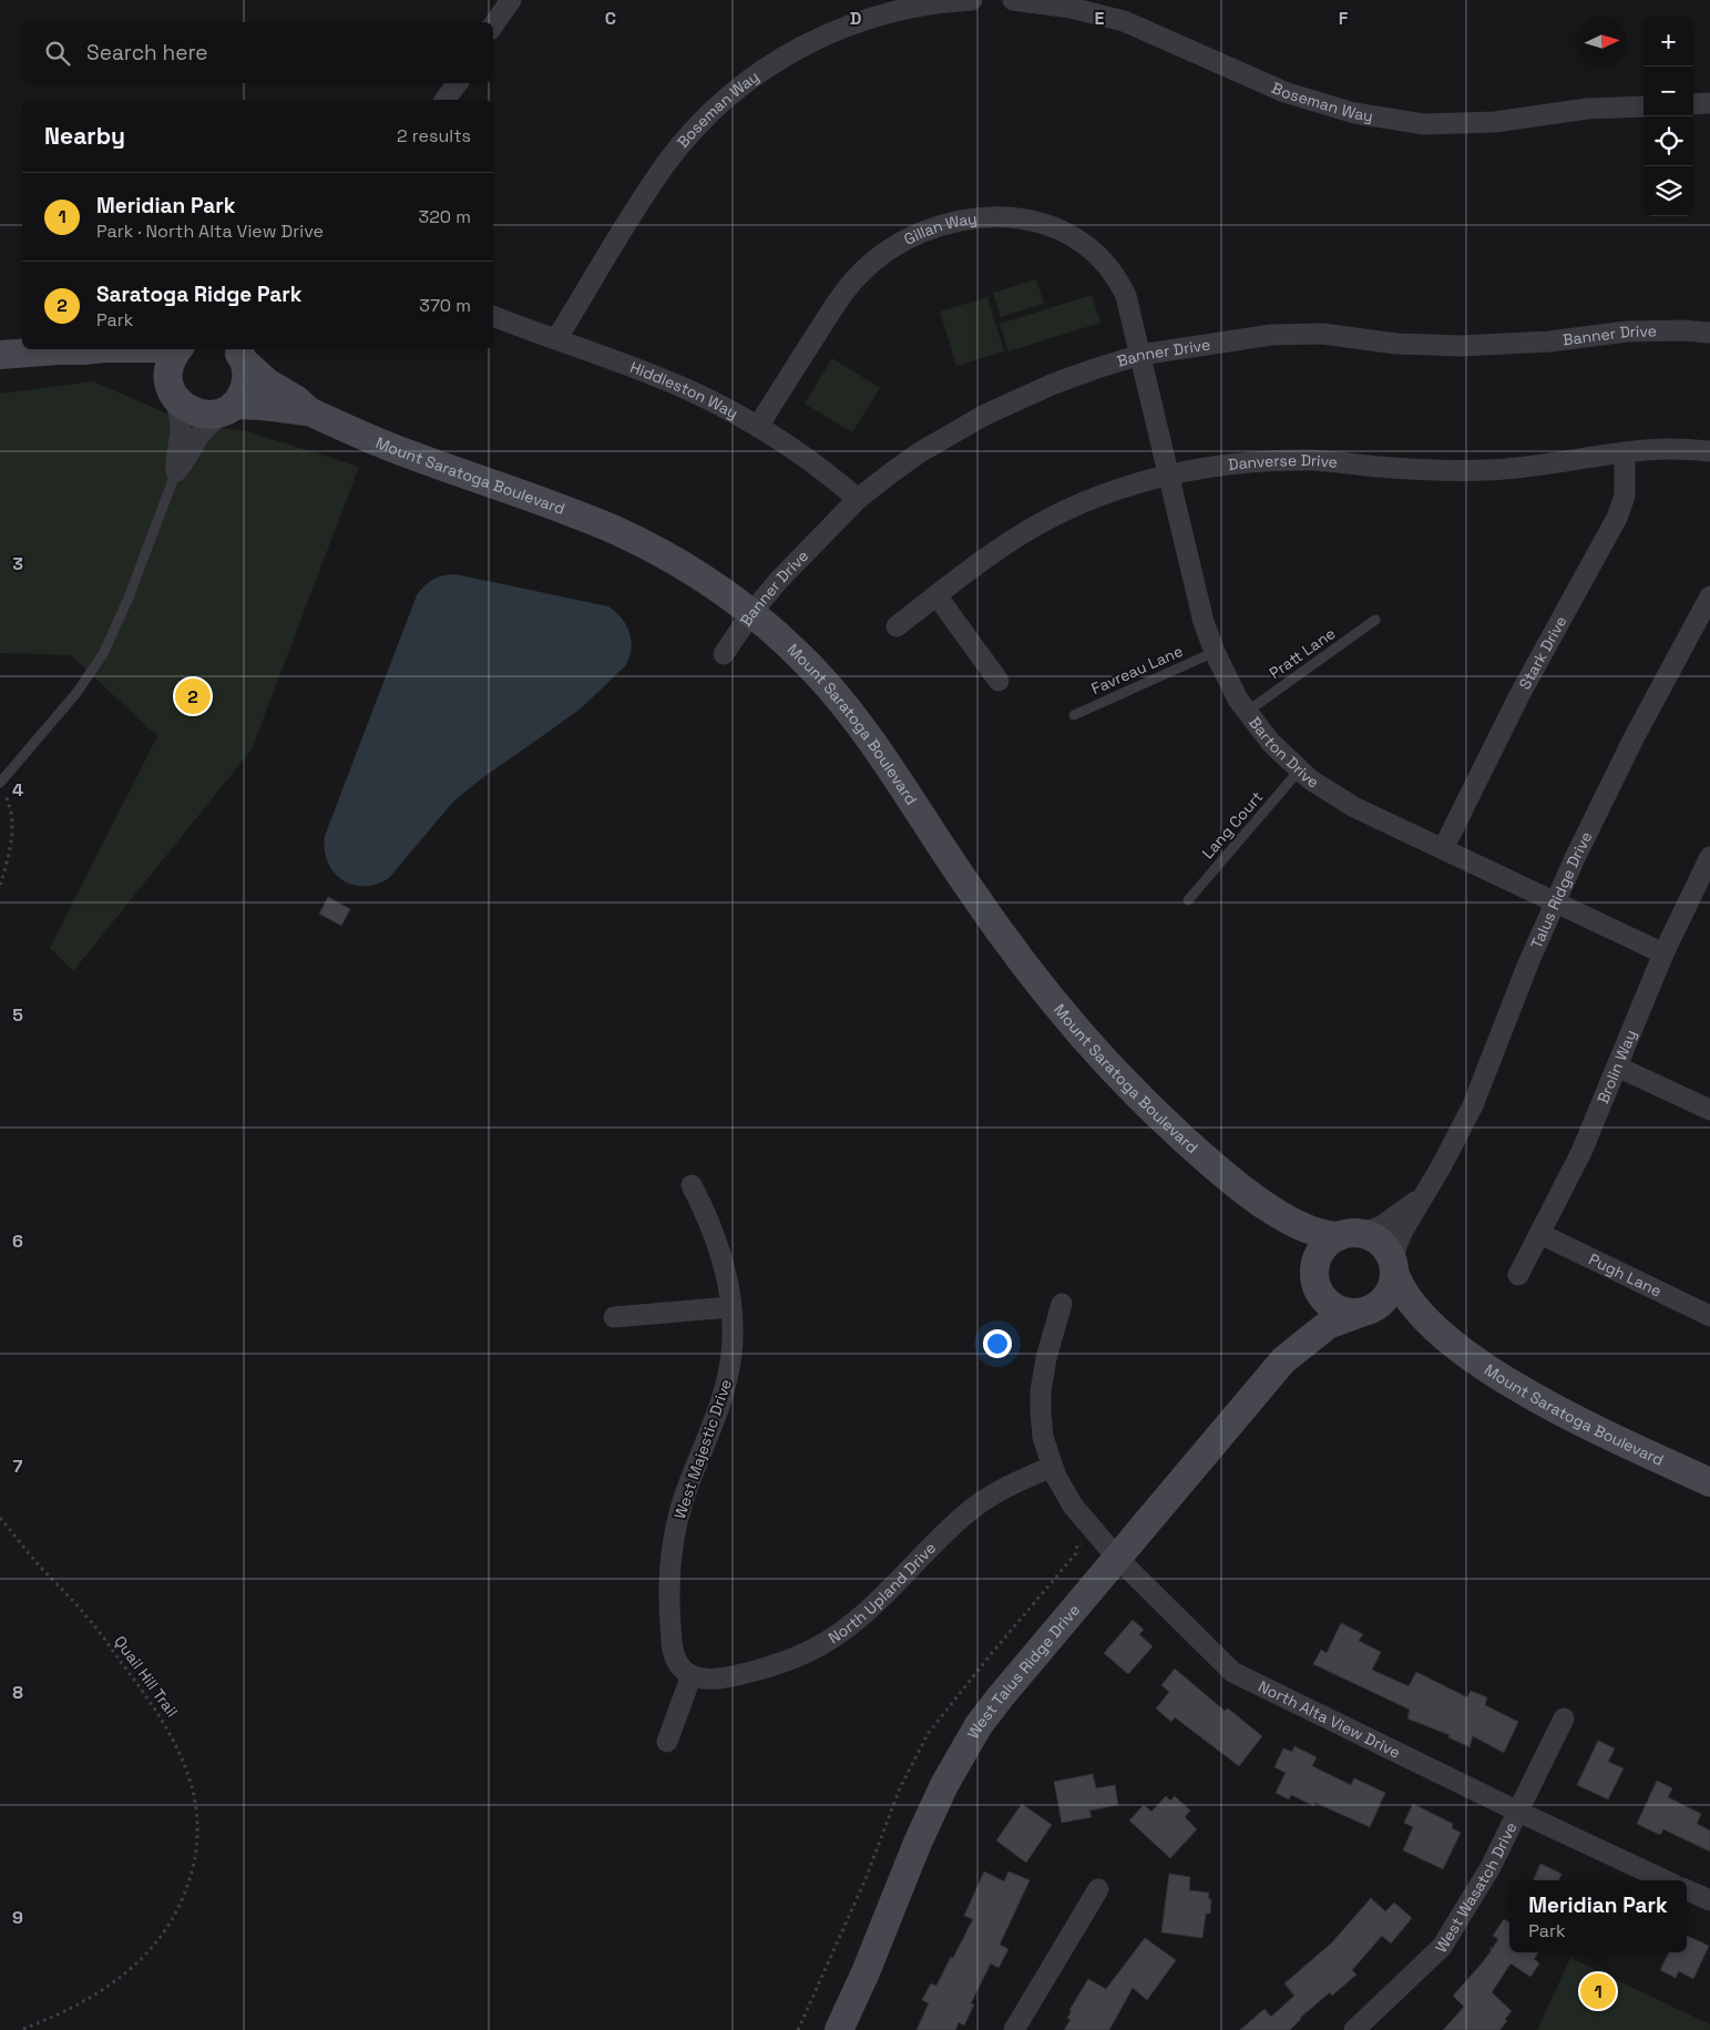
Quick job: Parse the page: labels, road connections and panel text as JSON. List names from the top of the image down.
{
  "streets": {
    "street": [
      "Boseman Way",
      "Gillan Way",
      "Banner Drive",
      "Hiddleston Way",
      "Danverse Drive",
      "Mount Saratoga Boulevard",
      "Stark Drive",
      "Barton Drive",
      "Talus Ridge Drive",
      "Brolin Way",
      "Pugh Lane",
      "West Majestic Drive",
      "North Upland Drive",
      "West Talus Ridge Drive",
      "North Alta View Drive",
      "West Wasatch Drive"
    ],
    "lane": ["Pratt Lane", "Favreau Lane", "Lang Court"],
    "path": ["Quail Hill Trail"]
  },
  "crossings": [
    ["Boseman Way", "Hiddleston Way"],
    ["Gillan Way", "Banner Drive"],
    ["Gillan Way", "Hiddleston Way"],
    ["Gillan Way", "Barton Drive"],
    ["Banner Drive", "Hiddleston Way"],
    ["Banner Drive", "Mount Saratoga Boulevard"],
    ["Banner Drive", "Barton Drive"],
    ["Danverse Drive", "Stark Drive"],
    ["Danverse Drive", "Barton Drive"],
    ["Mount Saratoga Boulevard", "Talus Ridge Drive"],
    ["Mount Saratoga Boulevard", "West Talus Ridge Drive"],
    ["Pratt Lane", "Barton Drive"],
    ["Stark Drive", "Barton Drive"],
    ["Favreau Lane", "Barton Drive"],
    ["Barton Drive", "Lang Court"],
    ["Barton Drive", "Talus Ridge Drive"],
    ["Barton Drive", "Brolin Way"],
    ["Talus Ridge Drive", "West Talus Ridge Drive"],
    ["Brolin Way", "Pugh Lane"],
    ["West Majestic Drive", "North Upland Drive"],
    ["North Upland Drive", "North Alta View Drive"],
    ["West Talus Ridge Drive", "North Alta View Drive"],
    ["North Alta View Drive", "West Wasatch Drive"]
  ],
  "north": "right",
  "page": {
    "map_buttons": ["+", "−"],
    "search": "Search here",
    "heading": ["Nearby", "2 results"],
    "list": [
      {
        "mark": "1",
        "name": "Meridian Park",
        "note": "Park · North Alta View Drive",
        "value": "320 m"
      },
      {
        "mark": "2",
        "name": "Saratoga Ridge Park",
        "note": "Park",
        "value": "370 m"
      }
    ],
    "pins": ["2", "1"],
    "popup": ["Meridian Park", "Park"]
  },
  "grid": {
    "columns": [
      "C",
      "D",
      "E",
      "F"
    ],
    "rows": [
      "3",
      "4",
      "5",
      "6",
      "7",
      "8",
      "9"
    ]
  }
}
